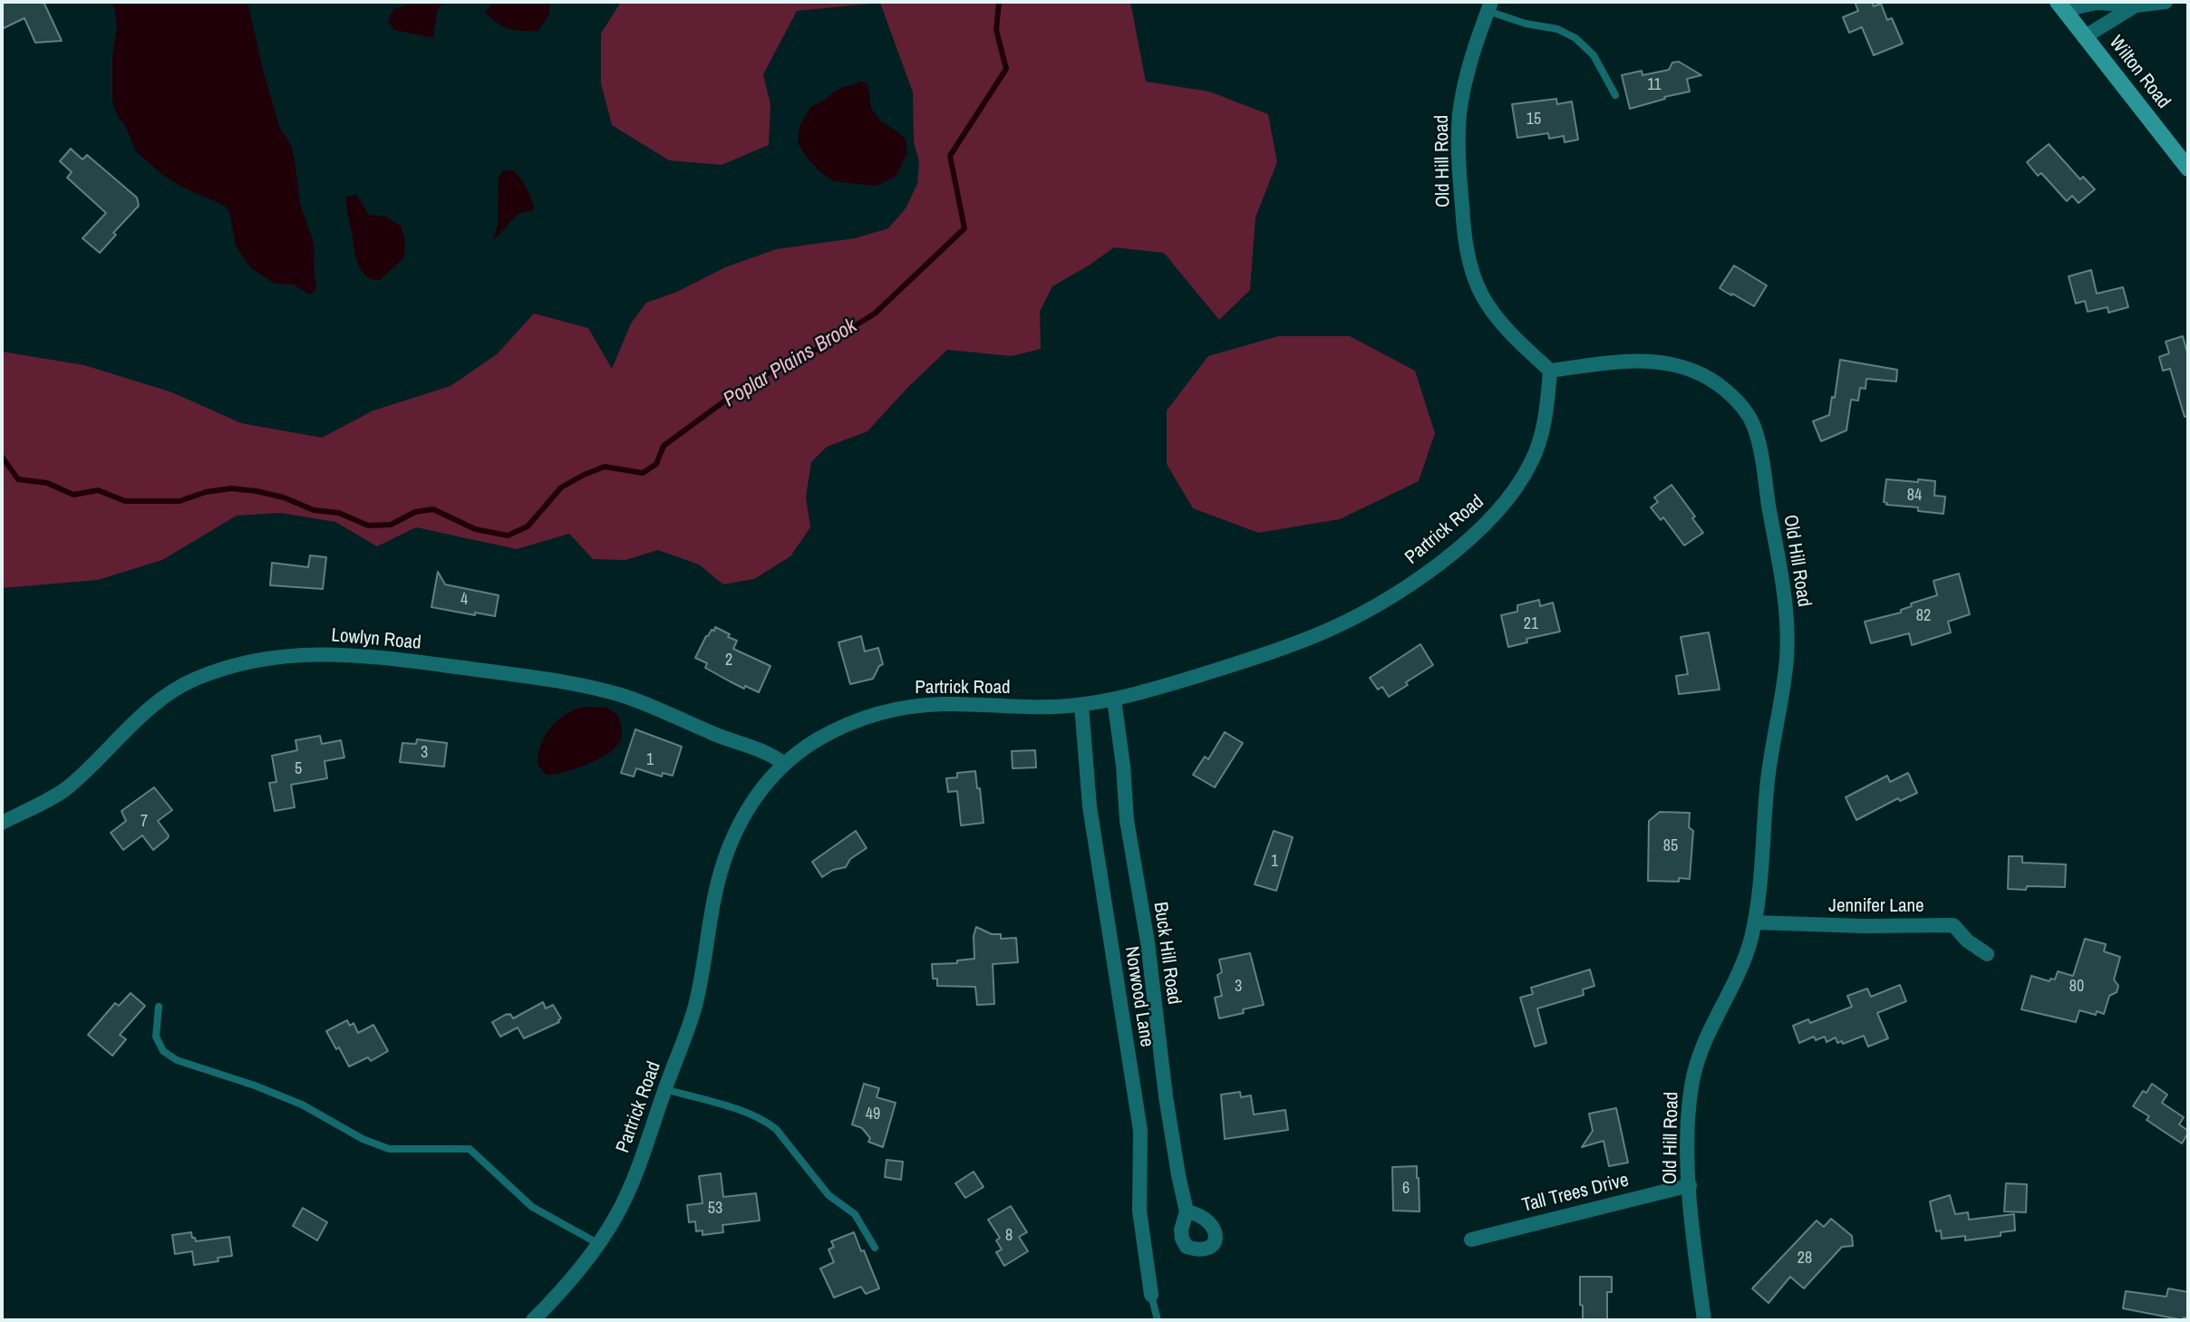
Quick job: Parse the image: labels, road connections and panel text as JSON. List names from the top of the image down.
{
  "streets": {
    "main road": ["Wilton Road"],
    "street": [
      "Old Hill Road",
      "Partrick Road",
      "Lowlyn Road",
      "Jennifer Lane",
      "Buck Hill Road",
      "Norwood Lane",
      "Tall Trees Drive"
    ]
  },
  "crossings": [
    ["Old Hill Road", "Partrick Road"],
    ["Old Hill Road", "Jennifer Lane"],
    ["Old Hill Road", "Tall Trees Drive"],
    ["Partrick Road", "Lowlyn Road"],
    ["Partrick Road", "Buck Hill Road"],
    ["Partrick Road", "Norwood Lane"]
  ],
  "water": ["Poplar Plains Brook"],
  "house_numbers": [
    "11",
    "15",
    "84",
    "4",
    "82",
    "21",
    "2",
    "3",
    "1",
    "5",
    "7",
    "85",
    "1",
    "3",
    "80",
    "49",
    "6",
    "53",
    "8",
    "28"
  ]
}
